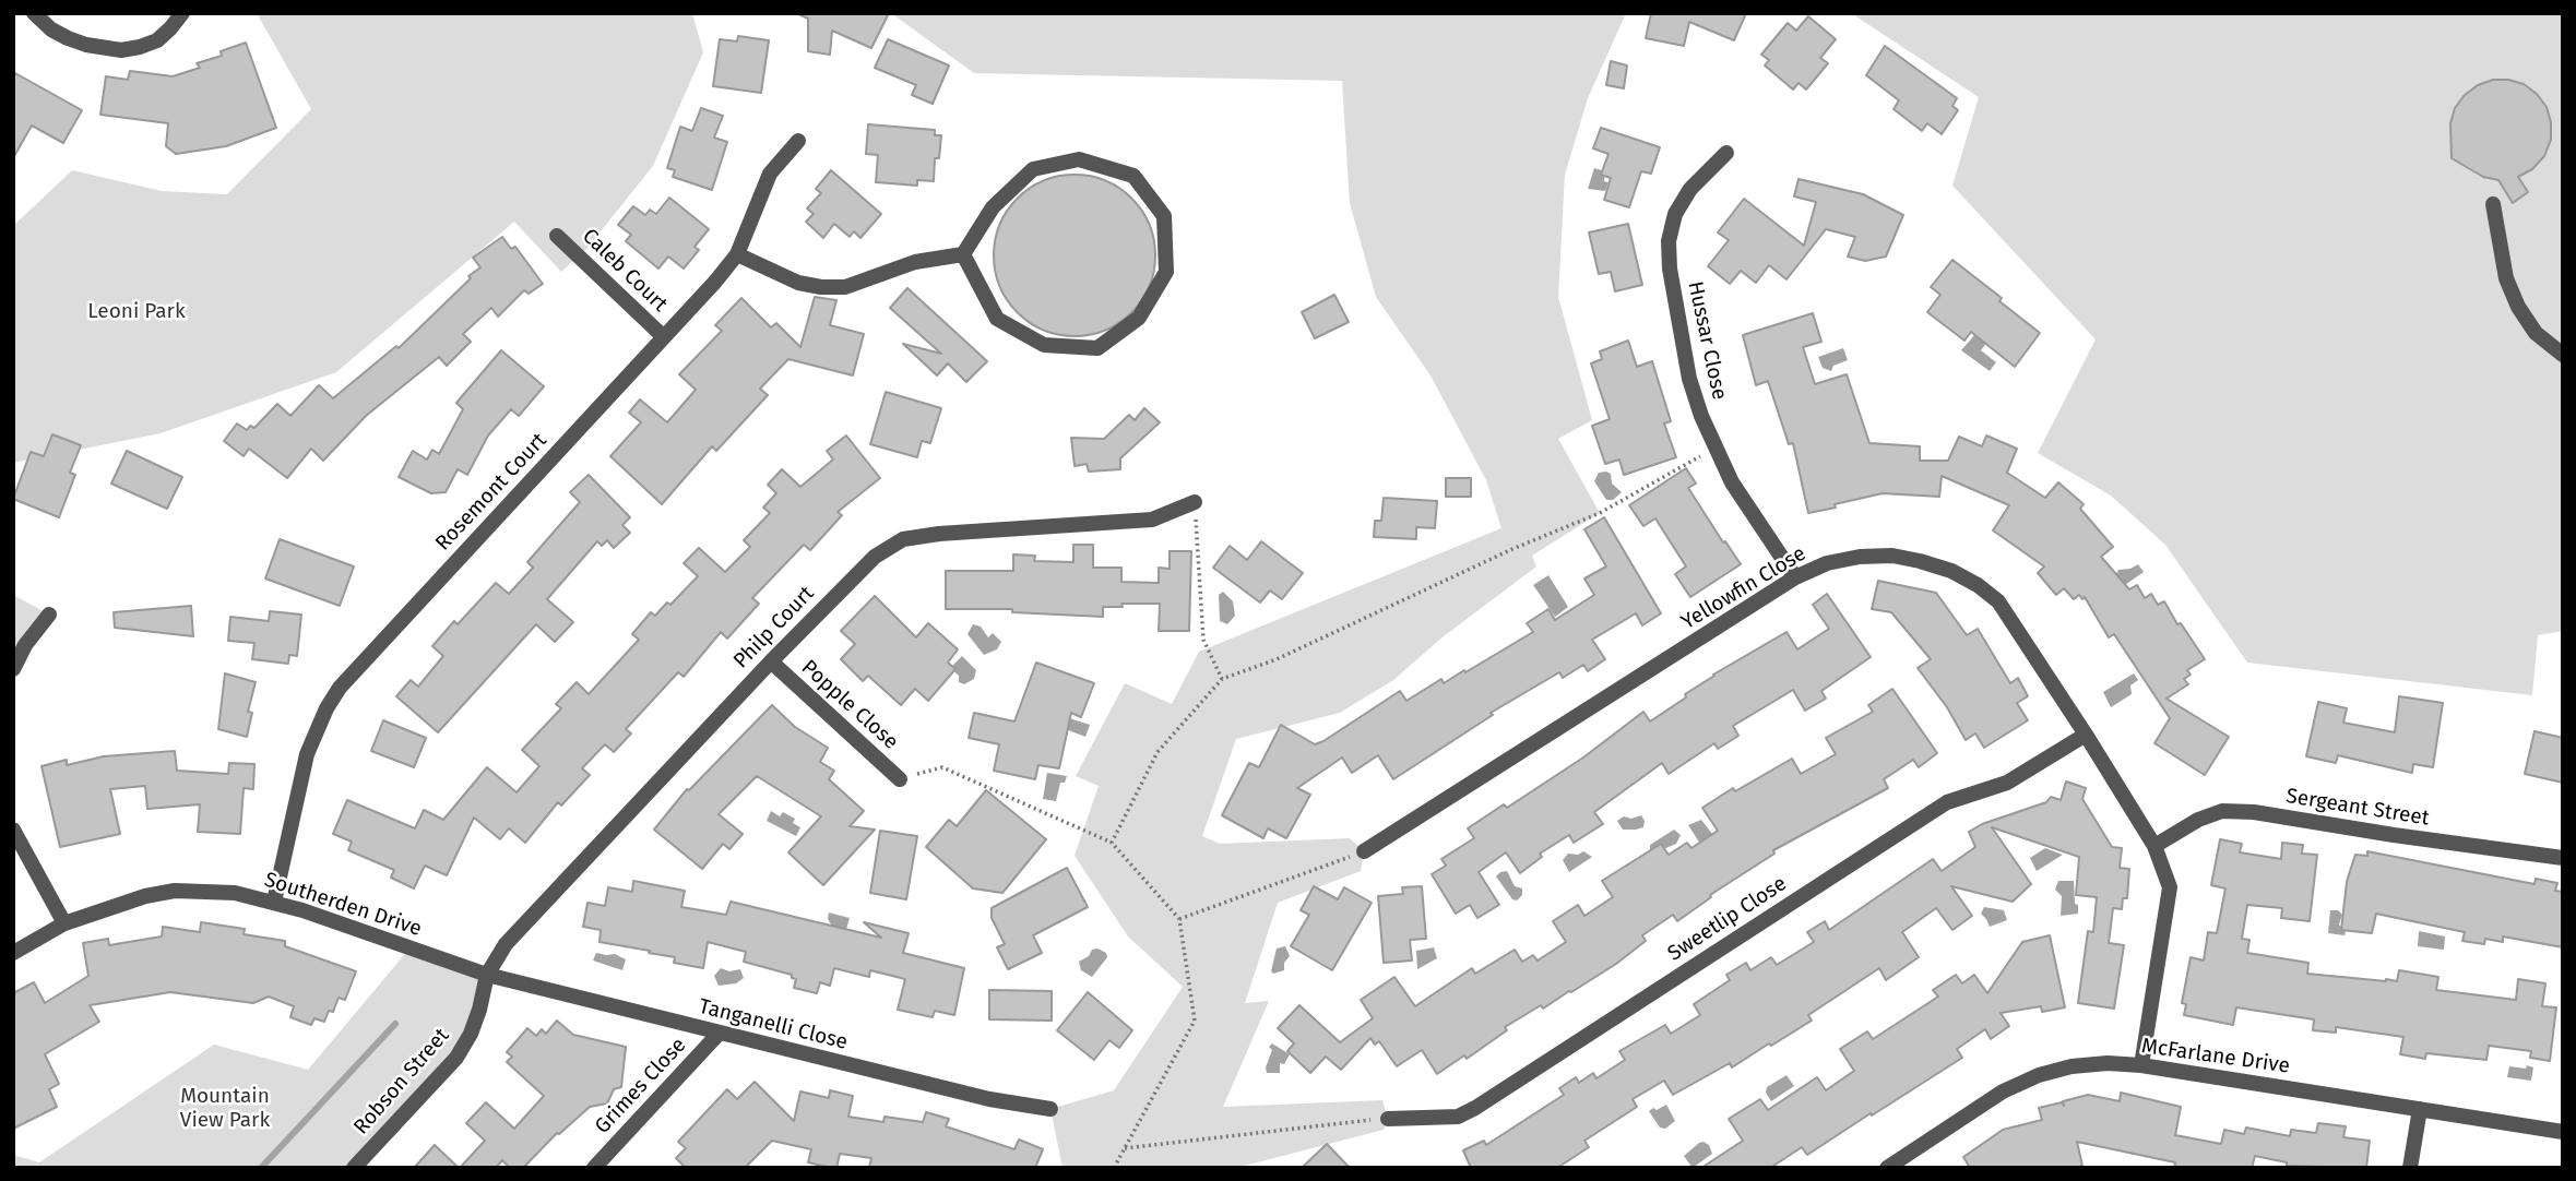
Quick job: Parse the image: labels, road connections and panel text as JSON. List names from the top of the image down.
{
  "streets": {
    "street": [
      "Caleb Court",
      "Hussar Close",
      "Rosemont Court",
      "Yellowfin Close",
      "Philp Court",
      "Popple Close",
      "Sergeant Street",
      "Southerden Drive",
      "Sweetlip Close",
      "Tanganelli Close",
      "McFarlane Drive",
      "Robson Street",
      "Grimes Close"
    ]
  },
  "crossings": [
    ["Caleb Court", "Rosemont Court"],
    ["Hussar Close", "Yellowfin Close"],
    ["Rosemont Court", "Southerden Drive"],
    ["Yellowfin Close", "Sergeant Street"],
    ["Yellowfin Close", "Sweetlip Close"],
    ["Yellowfin Close", "McFarlane Drive"],
    ["Philp Court", "Popple Close"],
    ["Philp Court", "Southerden Drive"],
    ["Philp Court", "Tanganelli Close"],
    ["Philp Court", "Robson Street"],
    ["Southerden Drive", "Tanganelli Close"],
    ["Southerden Drive", "Robson Street"],
    ["Tanganelli Close", "Robson Street"],
    ["Tanganelli Close", "Grimes Close"]
  ],
  "parks": ["Leoni Park", "Mountain View Park"]
}
